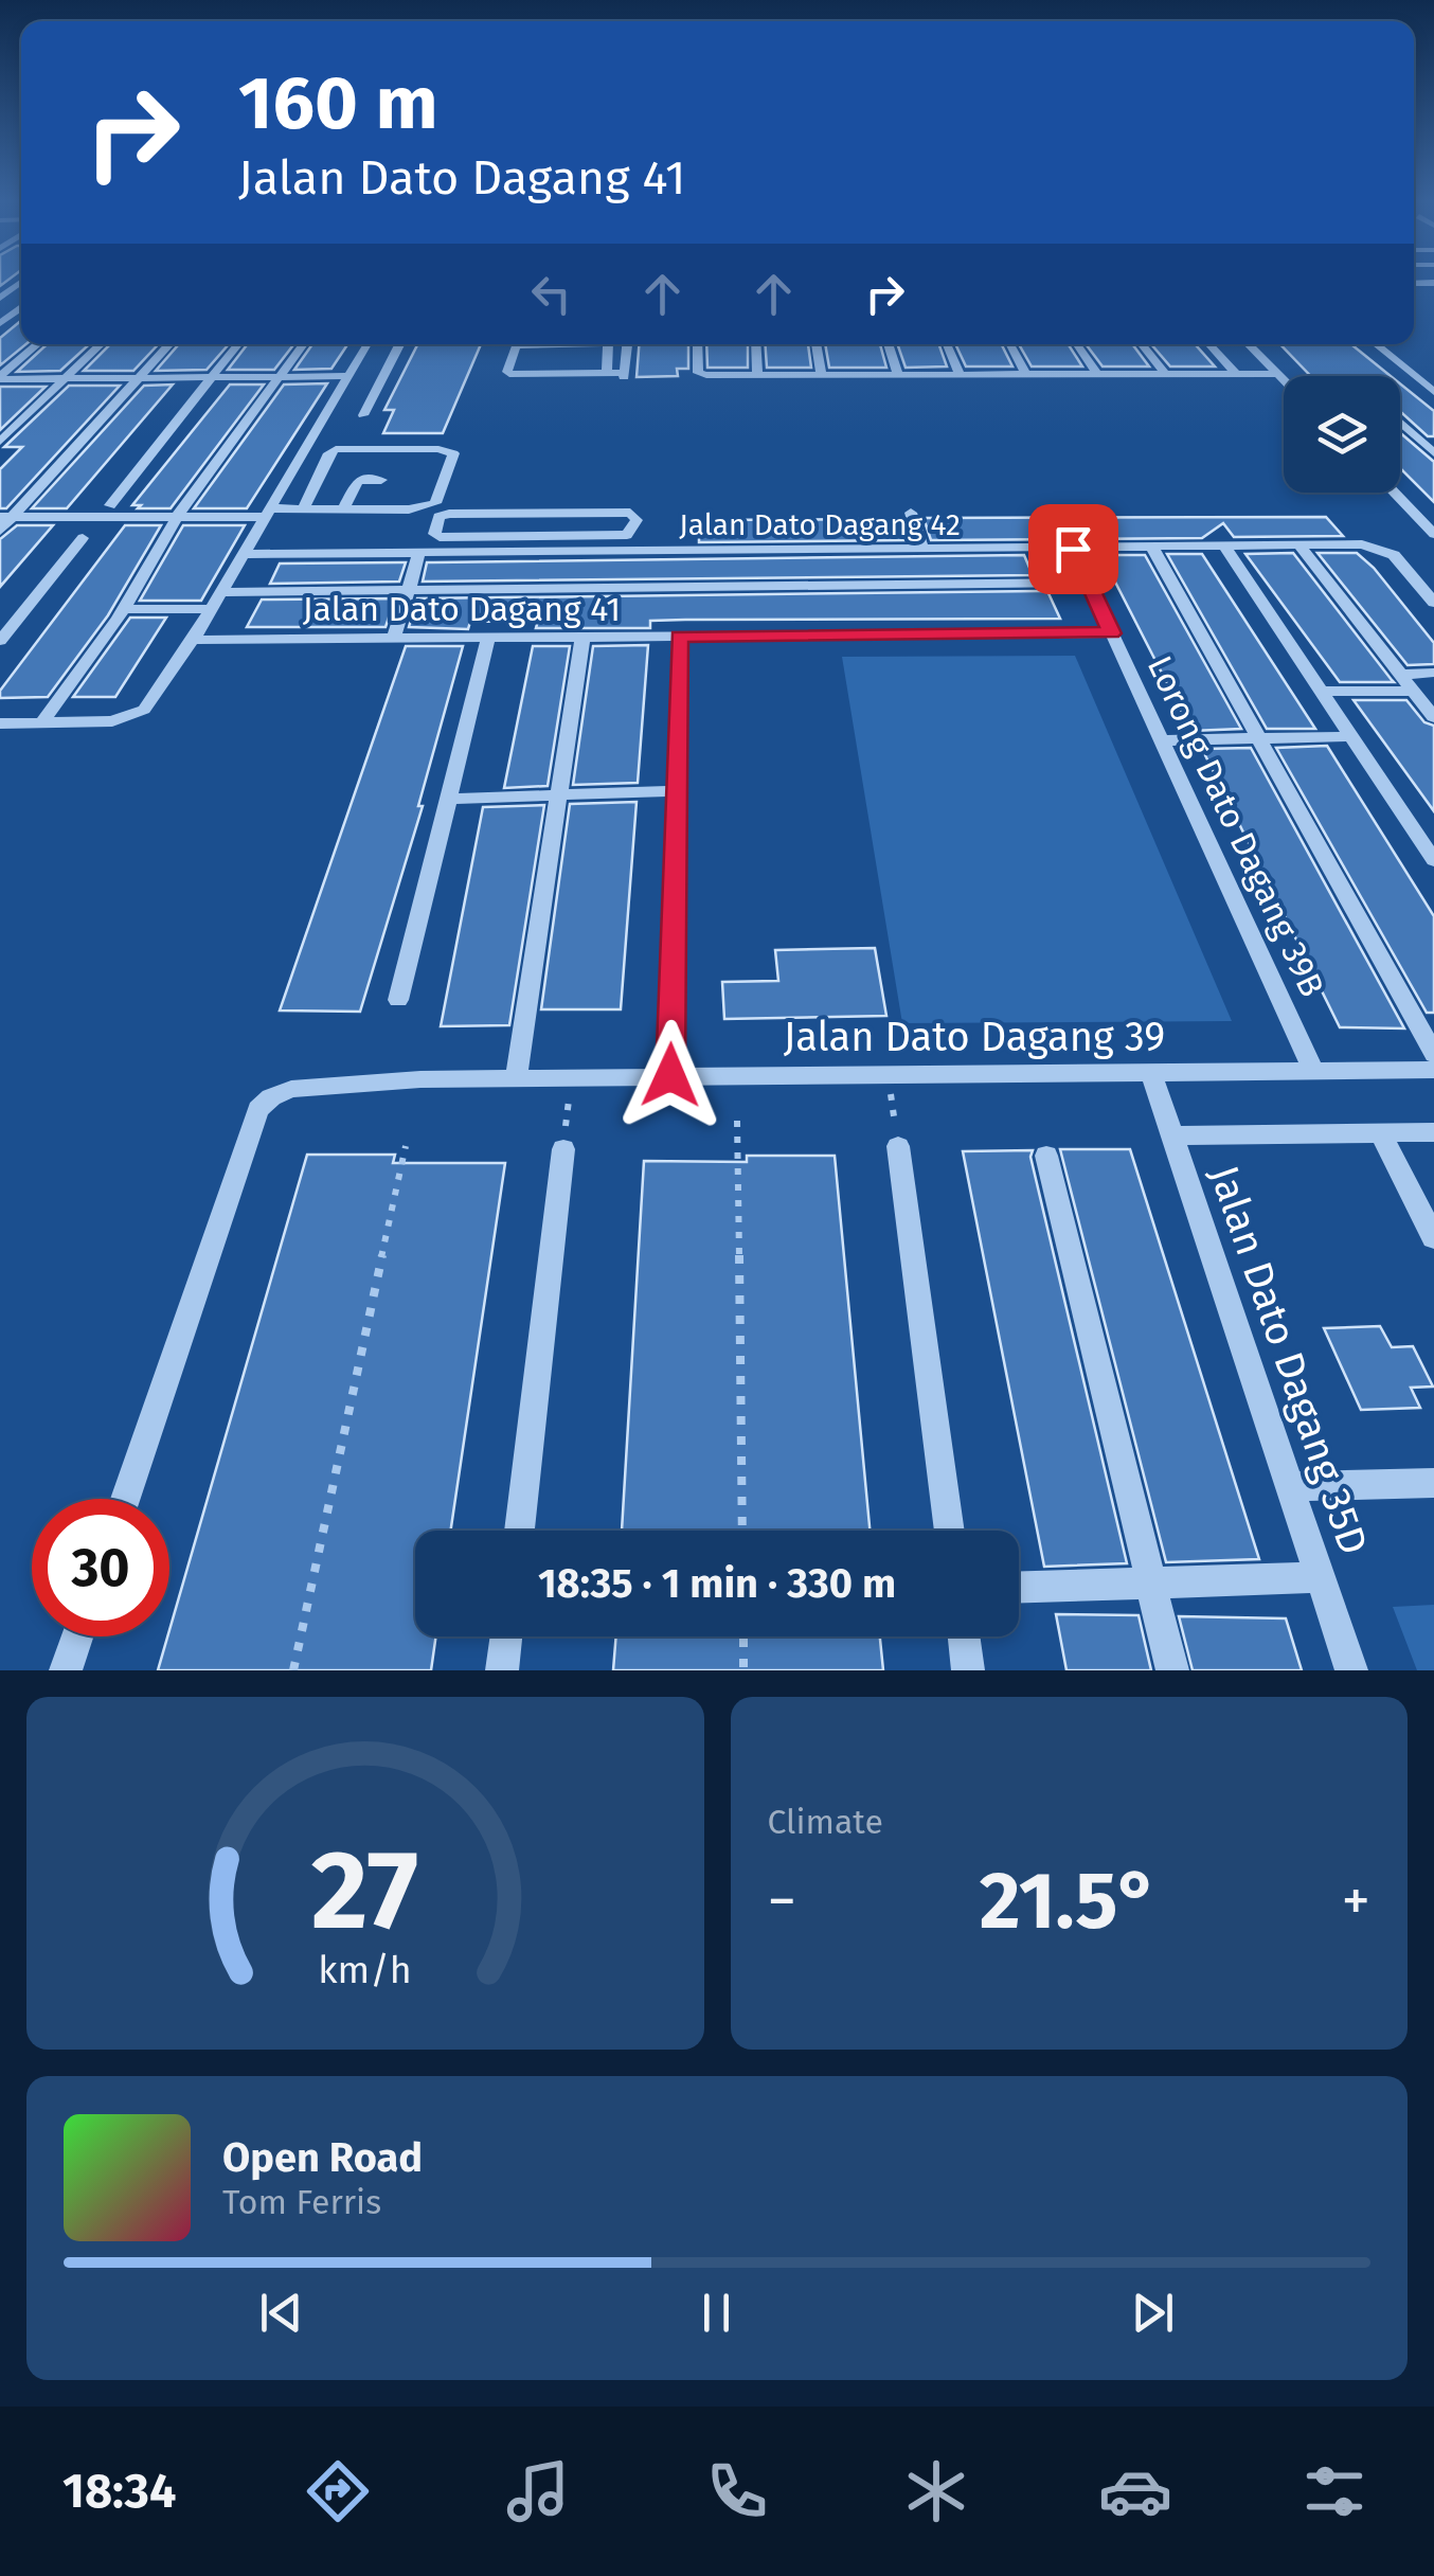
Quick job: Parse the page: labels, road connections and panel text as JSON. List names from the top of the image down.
{
  "streets": {
    "street": [
      "Jalan Dato Dagang 42",
      "Jalan Dato Dagang 41",
      "Lorong Dato Dagang 39B",
      "Jalan Dato Dagang 39",
      "Jalan Dato Dagang 35D"
    ]
  },
  "crossings": [
    ["Jalan Dato Dagang 42", "Lorong Dato Dagang 39B"],
    ["Jalan Dato Dagang 41", "Lorong Dato Dagang 39B"],
    ["Lorong Dato Dagang 39B", "Jalan Dato Dagang 39"],
    ["Jalan Dato Dagang 39", "Jalan Dato Dagang 35D"]
  ],
  "page": {
    "turn": ["160 m", "Jalan Dato Dagang 41"],
    "limit": "30",
    "trip": "18:35 · 1 min · 330 m",
    "tile": "Climate",
    "heat": ["−", "21.5°", "+"],
    "song": ["Open Road", "Tom Ferris"],
    "tabs": "18:34",
    "gauge": ["27", "km/h"]
  }
}
